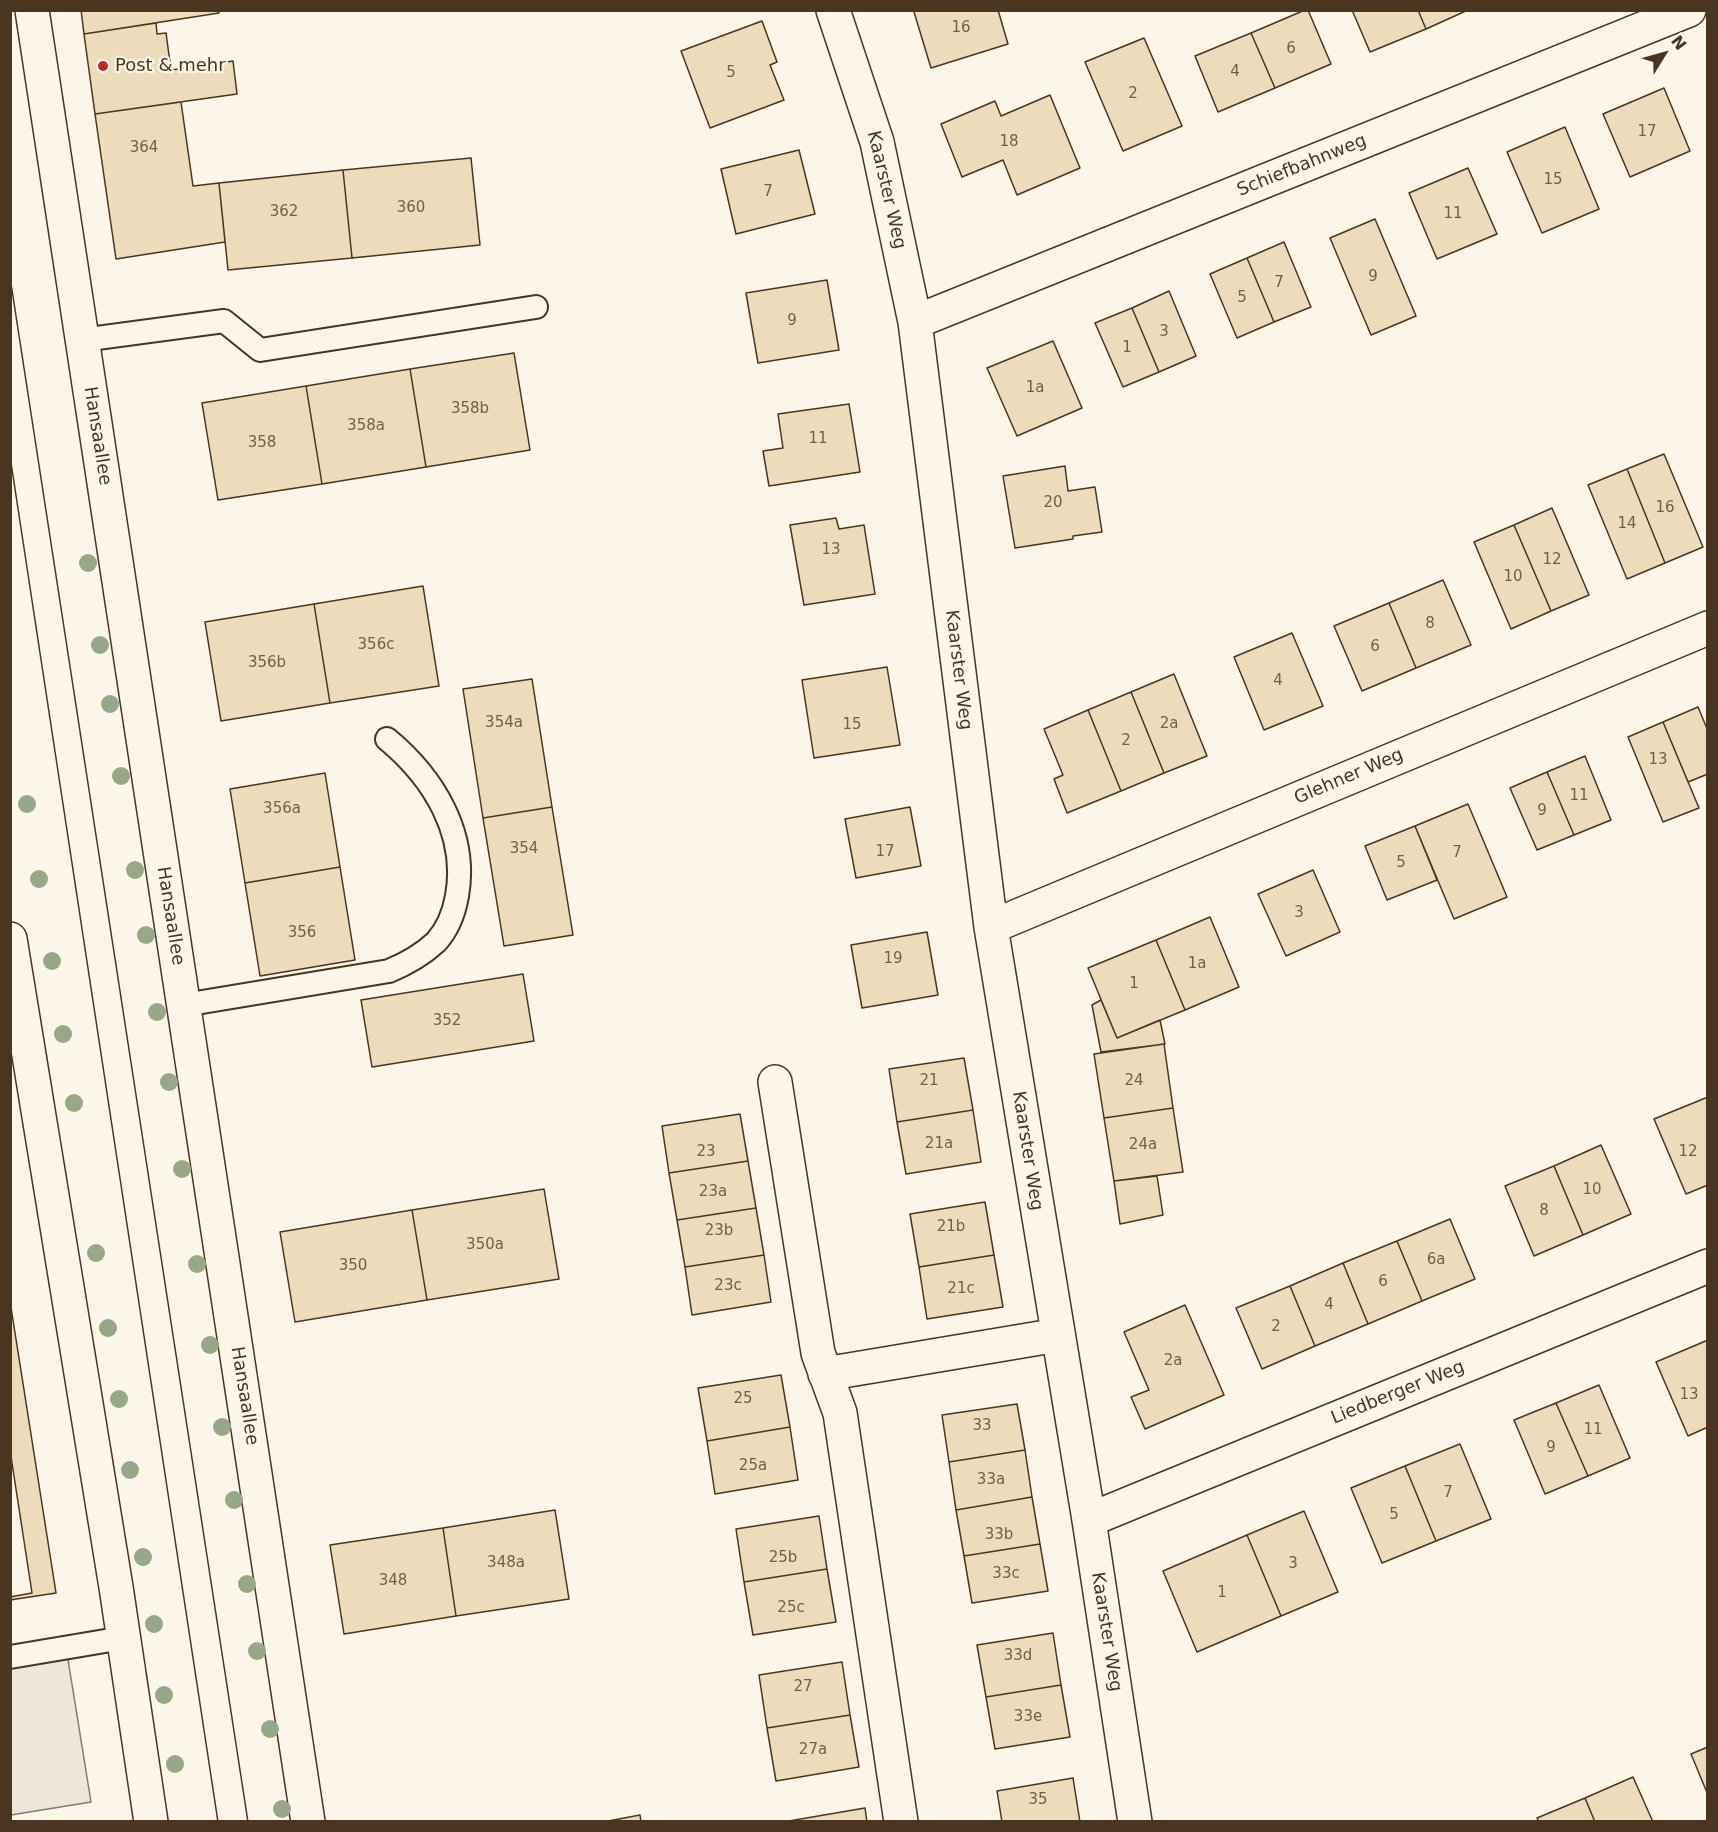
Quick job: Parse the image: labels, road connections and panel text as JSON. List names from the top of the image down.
{
  "streets": {
    "street": [
      "Schiefbahnweg",
      "Kaarster Weg",
      "Hansaallee",
      "Glehner Weg",
      "Liedberger Weg"
    ]
  },
  "crossings": [
    ["Schiefbahnweg", "Kaarster Weg"],
    ["Kaarster Weg", "Glehner Weg"],
    ["Kaarster Weg", "Liedberger Weg"]
  ],
  "places": ["Post & mehr"],
  "house_numbers": [
    "16",
    "6",
    "4",
    "5",
    "2",
    "17",
    "18",
    "364",
    "15",
    "7",
    "360",
    "362",
    "11",
    "9",
    "7",
    "5",
    "9",
    "3",
    "1",
    "1a",
    "358b",
    "358a",
    "11",
    "358",
    "20",
    "16",
    "14",
    "13",
    "12",
    "10",
    "8",
    "356c",
    "6",
    "356b",
    "4",
    "354a",
    "2a",
    "15",
    "2",
    "13",
    "11",
    "356a",
    "9",
    "354",
    "17",
    "7",
    "5",
    "3",
    "356",
    "19",
    "1a",
    "1",
    "352",
    "21",
    "24",
    "21a",
    "24a",
    "23",
    "12",
    "10",
    "23a",
    "8",
    "21b",
    "23b",
    "350a",
    "6a",
    "350",
    "6",
    "23c",
    "21c",
    "4",
    "2",
    "2a",
    "13",
    "25",
    "33",
    "11",
    "9",
    "25a",
    "33a",
    "7",
    "5",
    "33b",
    "25b",
    "348a",
    "3",
    "33c",
    "348",
    "1",
    "25c",
    "33d",
    "27",
    "33e",
    "27a",
    "35"
  ],
  "north": "top right"
}
